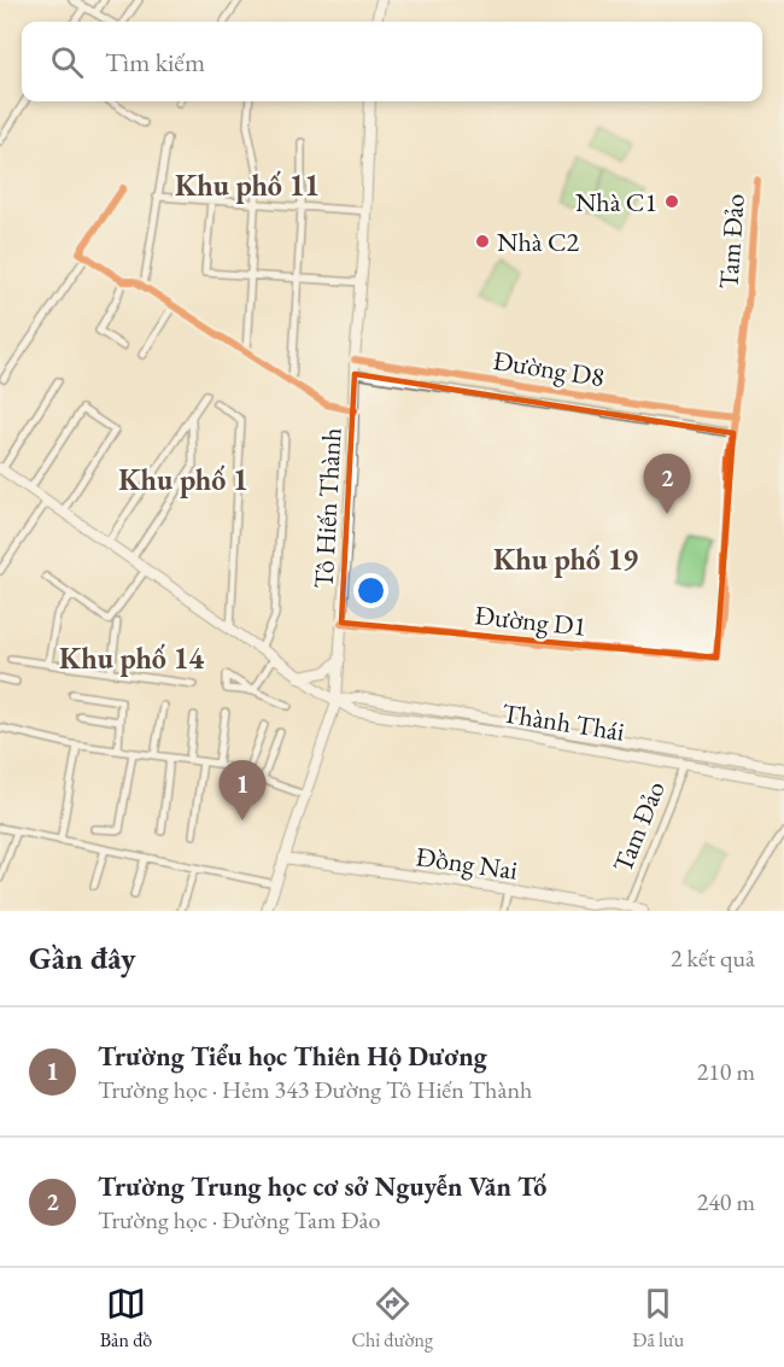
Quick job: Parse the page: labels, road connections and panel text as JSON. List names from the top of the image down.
{
  "streets": {
    "main road": ["Tô Hiến Thành", "Thành Thái", "Đồng Nai"],
    "street": ["Tam Đảo", "Đường D8", "Đường D1"]
  },
  "crossings": [
    ["Tam Đảo", "Đường D8"],
    ["Tam Đảo", "Đường D1"],
    ["Tam Đảo", "Thành Thái"],
    ["Tam Đảo", "Đồng Nai"],
    ["Đường D8", "Tô Hiến Thành"],
    ["Tô Hiến Thành", "Đường D1"],
    ["Tô Hiến Thành", "Thành Thái"],
    ["Tô Hiến Thành", "Đồng Nai"]
  ],
  "districts": [
    "Khu phố 11",
    "Khu phố 1",
    "Khu phố 19",
    "Khu phố 14"
  ],
  "places": ["Nhà C1", "Nhà C2"],
  "page": {
    "search": "Tìm kiếm",
    "pins": ["2", "1"],
    "heading": ["Gần đây", "2 kết quả"],
    "list": [
      {
        "mark": "1",
        "name": "Trường Tiểu học Thiên Hộ Dương",
        "note": "Trường học · Hẻm 343 Đường Tô Hiến Thành",
        "value": "210 m"
      },
      {
        "mark": "2",
        "name": "Trường Trung học cơ sở Nguyễn Văn Tố",
        "note": "Trường học · Đường Tam Đảo",
        "value": "240 m"
      }
    ],
    "nav": ["Bản đồ", "Chỉ đường", "Đã lưu"]
  }
}
